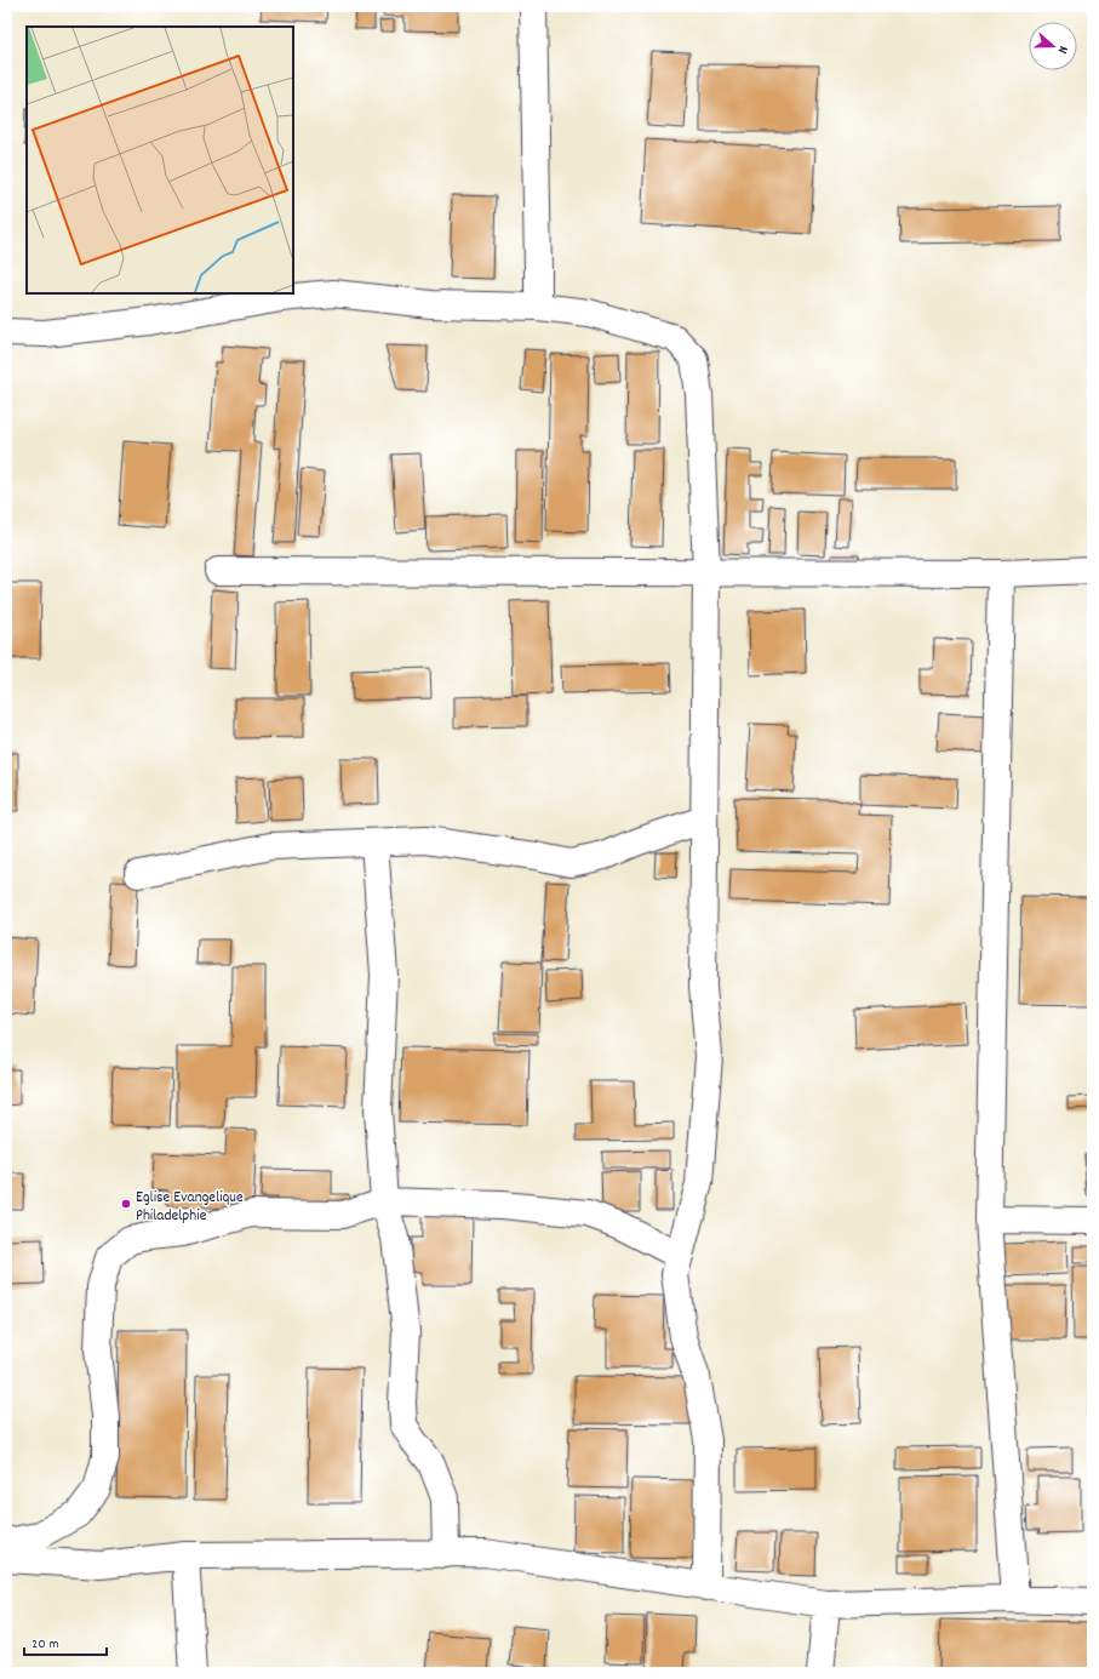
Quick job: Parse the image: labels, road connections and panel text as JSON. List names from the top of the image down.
{
  "places": ["Eglise Evangelique Philadelphie"],
  "scale_bar": "20 m",
  "north": "right"
}
